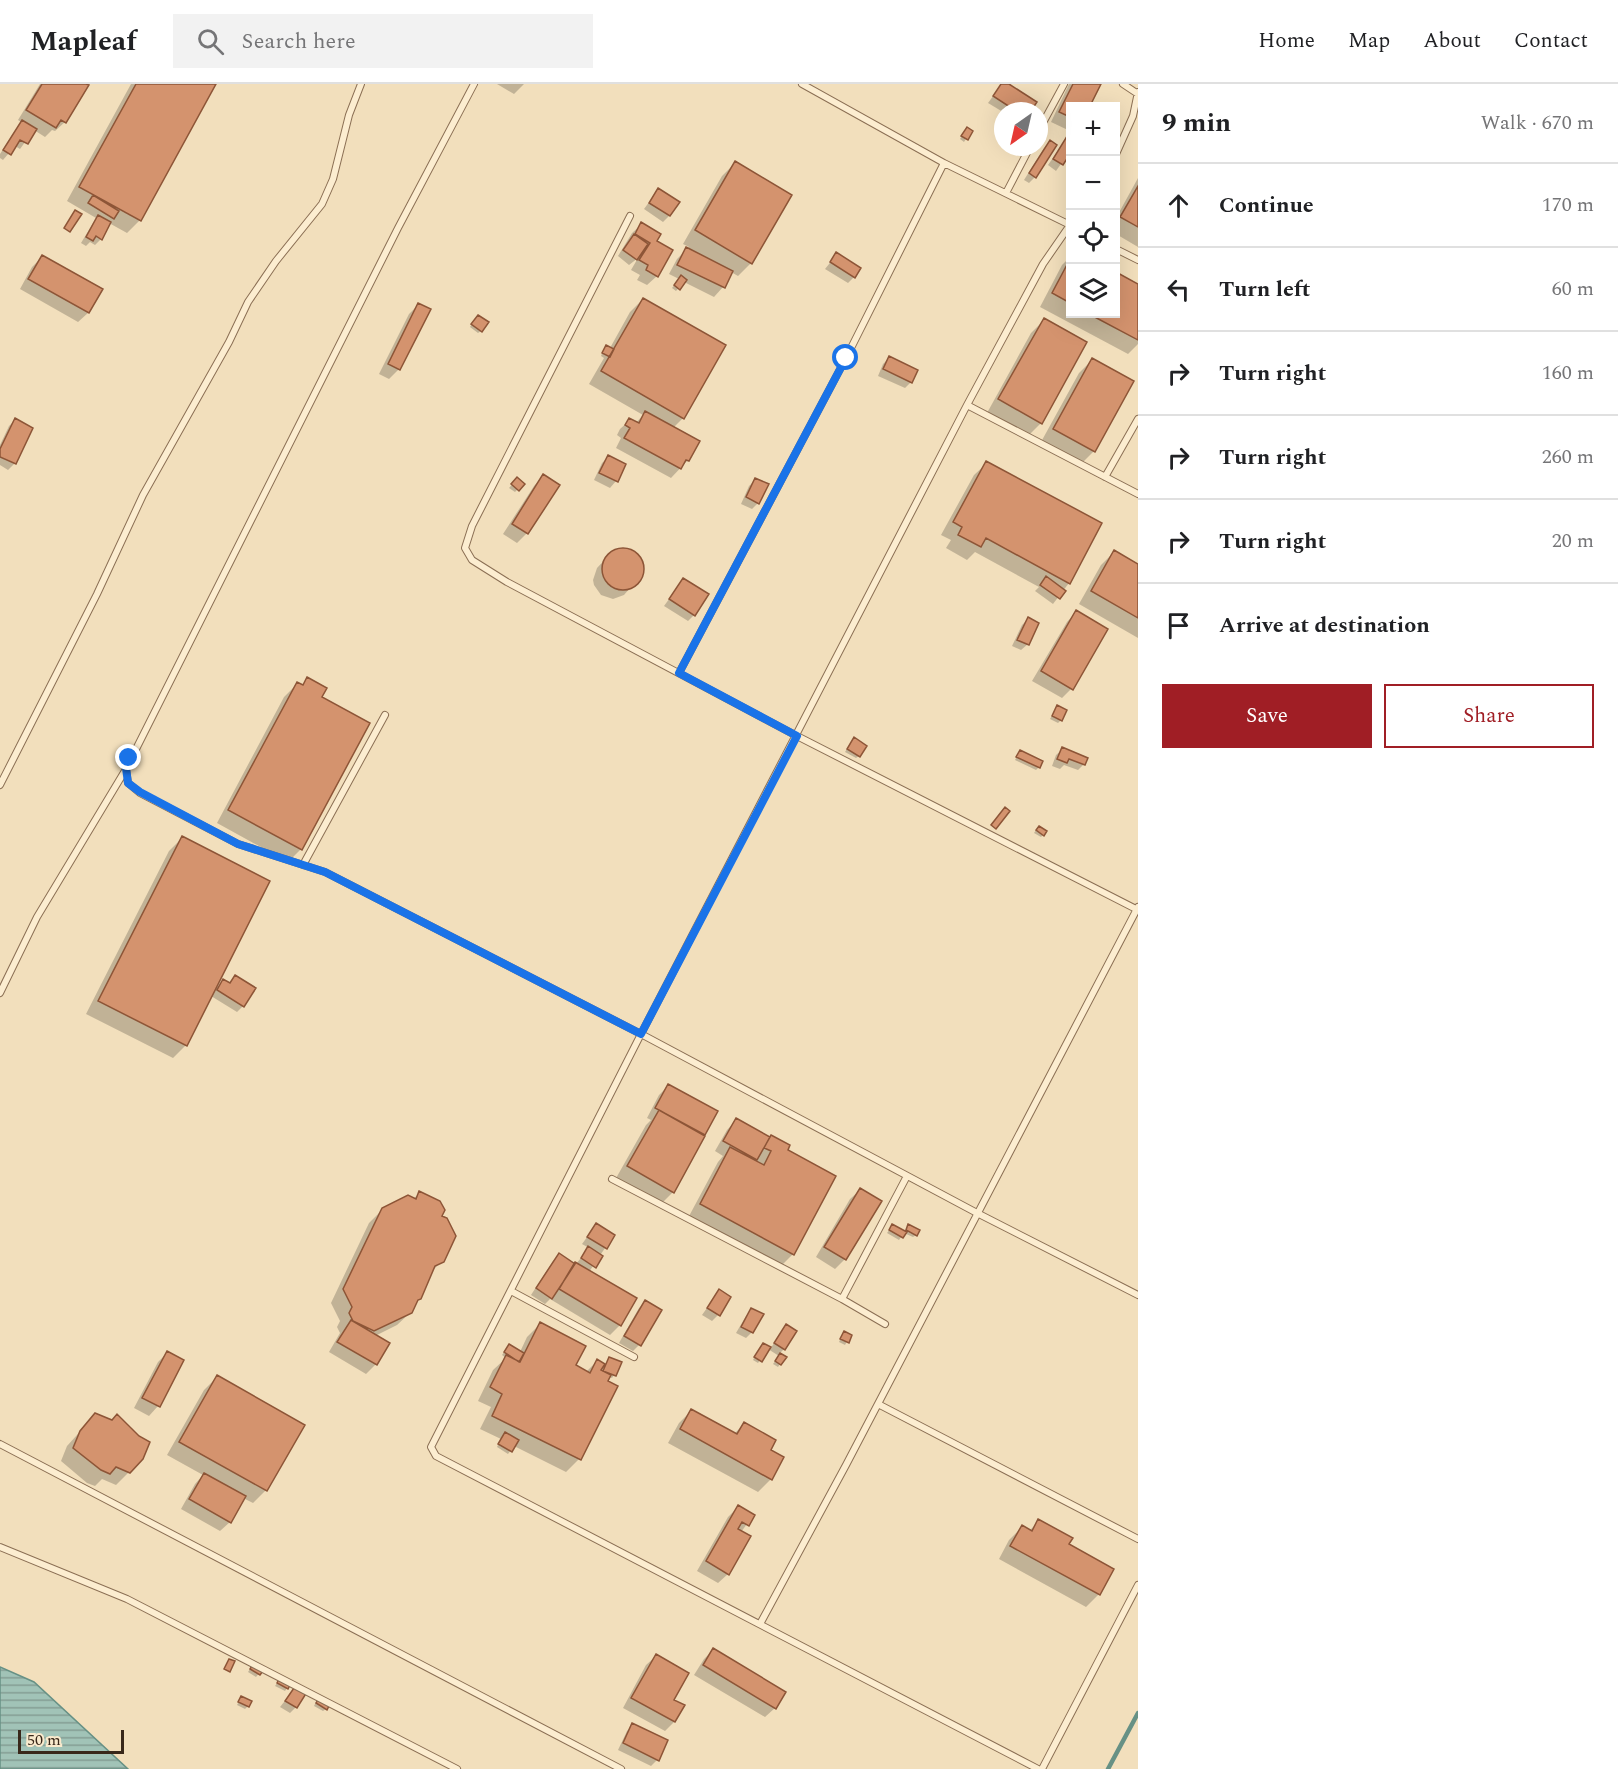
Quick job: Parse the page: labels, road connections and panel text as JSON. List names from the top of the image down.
{
  "scale_bar": "50 m",
  "north": "bottom left",
  "page": {
    "header": "Mapleaf",
    "search": "Search here",
    "nav": [
      "Home",
      "Map",
      "About",
      "Contact"
    ],
    "heading": ["9 min", "Walk · 670 m"],
    "map_buttons": ["+", "−"],
    "list": [
      ["Continue", "170 m"],
      ["Turn left", "60 m"],
      ["Turn right", "160 m"],
      ["Turn right", "260 m"],
      ["Turn right", "20 m"],
      "Arrive at destination"
    ],
    "buttons": ["Save", "Share"],
    "scale": "50 m"
  }
}
